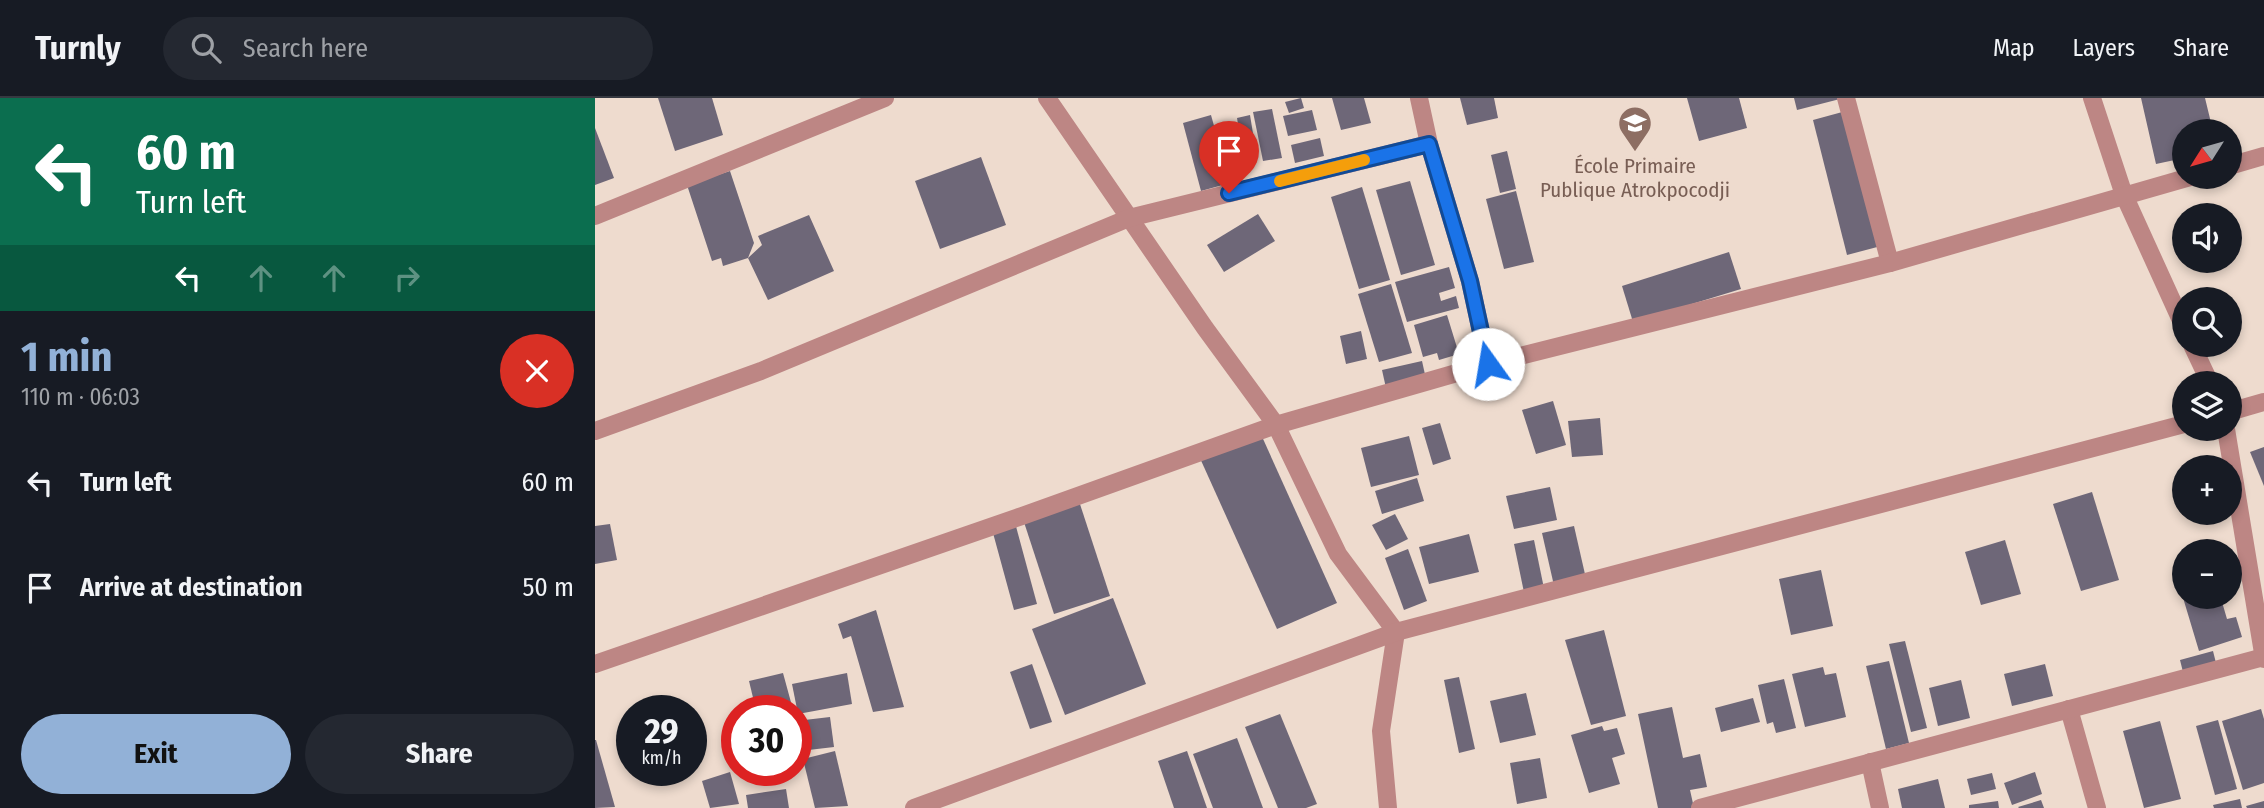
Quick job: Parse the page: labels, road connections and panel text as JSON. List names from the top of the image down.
{
  "places": {
    "school or university": ["École Primaire Publique Atrokpocodji"]
  },
  "north": "bottom left",
  "page": {
    "header": "Turnly",
    "search": "Search here",
    "nav": ["Map", "Layers", "Share"],
    "turn": ["60 m", "Turn left"],
    "map_buttons": ["+", "−"],
    "heading": ["1 min", "110 m · 06:03"],
    "list": [
      {
        "name": "Turn left",
        "value": "60 m"
      },
      {
        "name": "Arrive at destination",
        "value": "50 m"
      }
    ],
    "speed": "29 km/h",
    "limit": "30",
    "buttons": ["Exit", "Share"]
  }
}
